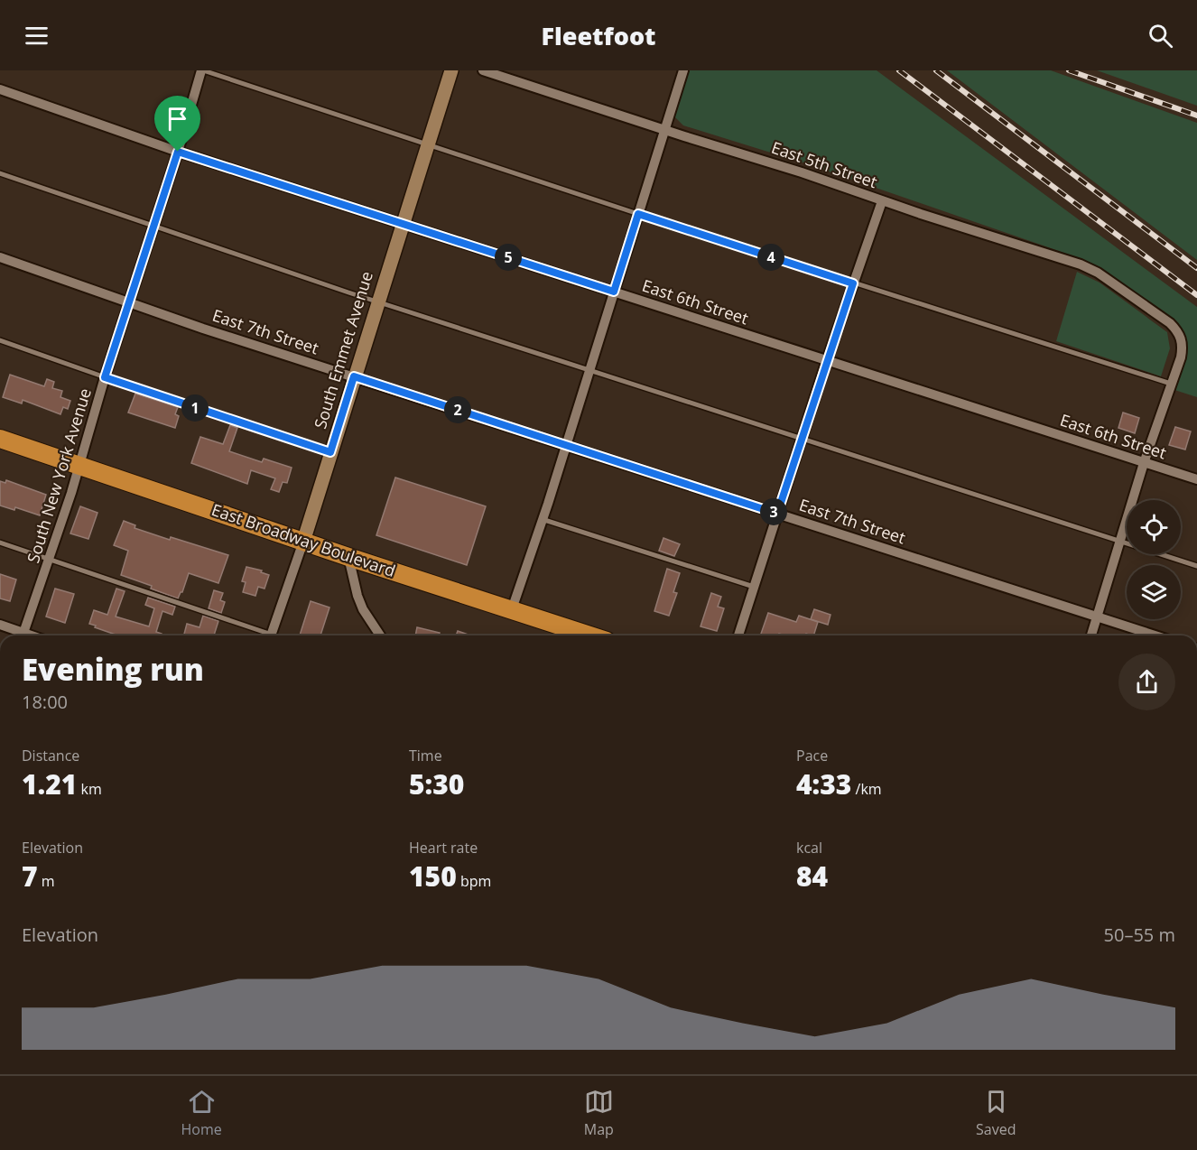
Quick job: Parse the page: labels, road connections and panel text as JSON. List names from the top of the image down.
{
  "streets": {
    "highway": ["East Broadway Boulevard"],
    "street": [
      "East 5th Street",
      "East 6th Street",
      "East 7th Street",
      "South Emmet Avenue",
      "South New York Avenue"
    ]
  },
  "crossings": [
    ["East 5th Street", "East 6th Street"],
    ["East 5th Street", "East 7th Street"],
    ["East 6th Street", "South Emmet Avenue"],
    ["East 6th Street", "South New York Avenue"],
    ["East 7th Street", "South Emmet Avenue"],
    ["East 7th Street", "South New York Avenue"],
    ["South Emmet Avenue", "East Broadway Boulevard"],
    ["South New York Avenue", "East Broadway Boulevard"]
  ],
  "page": {
    "header": "Fleetfoot",
    "pins": [
      "4",
      "5",
      "1",
      "2",
      "3"
    ],
    "heading": ["Evening run", "18:00"],
    "stats": [
      ["Distance", "1.21 km"],
      ["Time", "5:30"],
      ["Pace", "4:33 /km"],
      ["Elevation", "7 m"],
      ["Heart rate", "150 bpm"],
      ["kcal", "84"]
    ],
    "chart": ["Elevation", "50–55 m"],
    "tabs": ["Home", "Map", "Saved"]
  }
}
